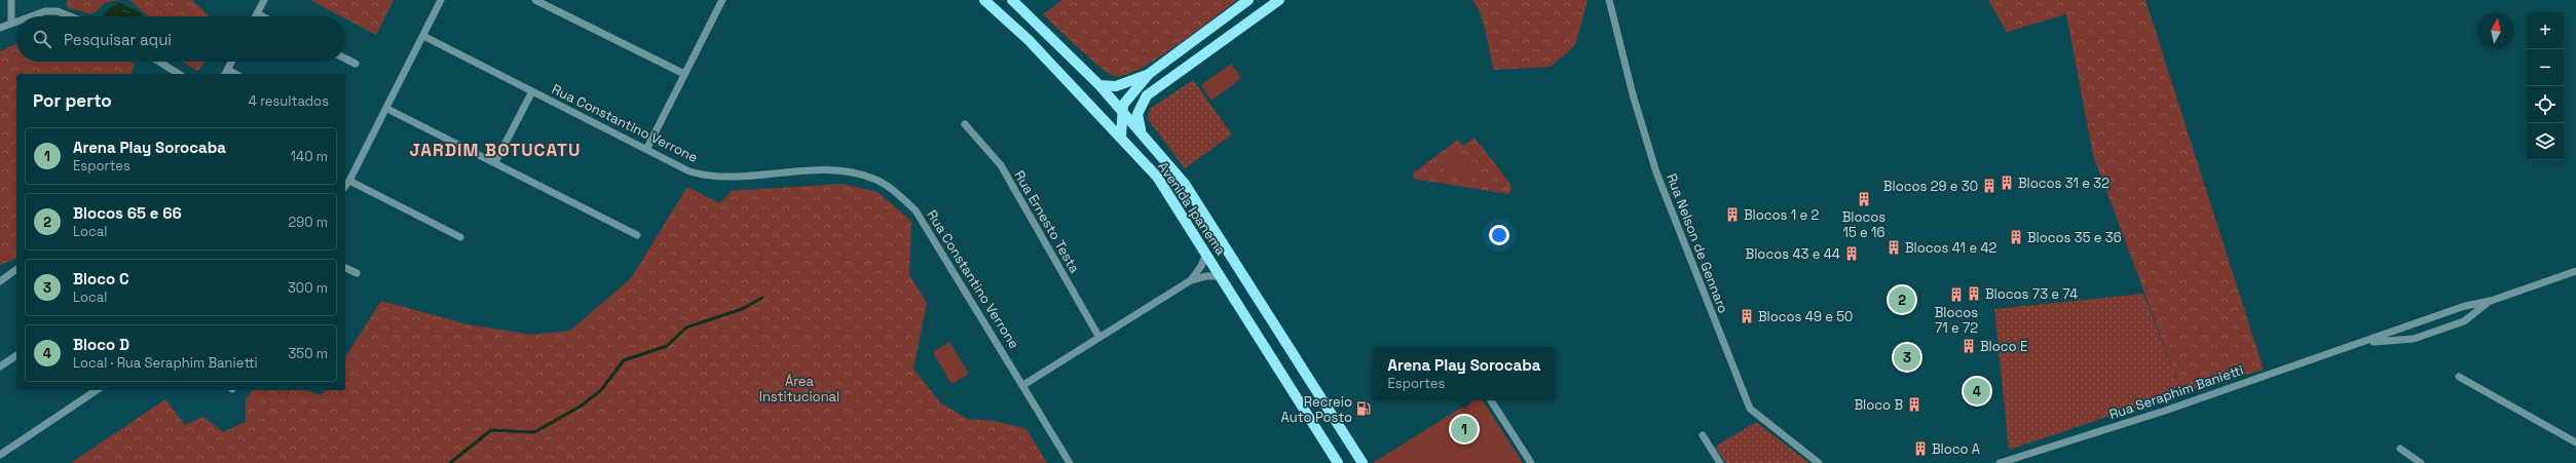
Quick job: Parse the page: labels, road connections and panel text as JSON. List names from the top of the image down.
{
  "streets": {
    "main road": ["Avenida Ipanema"],
    "street": [
      "Rua Constantino Verrone",
      "Rua Ernesto Testa",
      "Rua Nelson de Gennaro",
      "Rua Seraphim Banietti"
    ]
  },
  "districts": ["JARDIM BOTUCATU"],
  "parks": ["Área Institucional"],
  "places": {
    "building": [
      "Blocos 31 e 32",
      "Blocos 29 e 30",
      "Blocos 15 e 16",
      "Blocos 1 e 2",
      "Blocos 35 e 36",
      "Blocos 41 e 42",
      "Blocos 43 e 44",
      "Blocos 73 e 74",
      "Blocos 71 e 72",
      "Blocos 49 e 50",
      "Bloco E",
      "Bloco B",
      "Bloco A"
    ],
    "fuel station": ["Recreio Auto Posto"]
  },
  "north": "top",
  "page": {
    "map_buttons": ["+", "−"],
    "search": "Pesquisar aqui",
    "heading": ["Por perto", "4 resultados"],
    "list": [
      {
        "mark": "1",
        "name": "Arena Play Sorocaba",
        "note": "Esportes",
        "value": "140 m"
      },
      {
        "mark": "2",
        "name": "Blocos 65 e 66",
        "note": "Local",
        "value": "290 m"
      },
      {
        "mark": "3",
        "name": "Bloco C",
        "note": "Local",
        "value": "300 m"
      },
      {
        "mark": "4",
        "name": "Bloco D",
        "note": "Local · Rua Seraphim Banietti",
        "value": "350 m"
      }
    ],
    "pins": [
      "2",
      "3",
      "4",
      "1"
    ],
    "popup": ["Arena Play Sorocaba", "Esportes"]
  }
}
